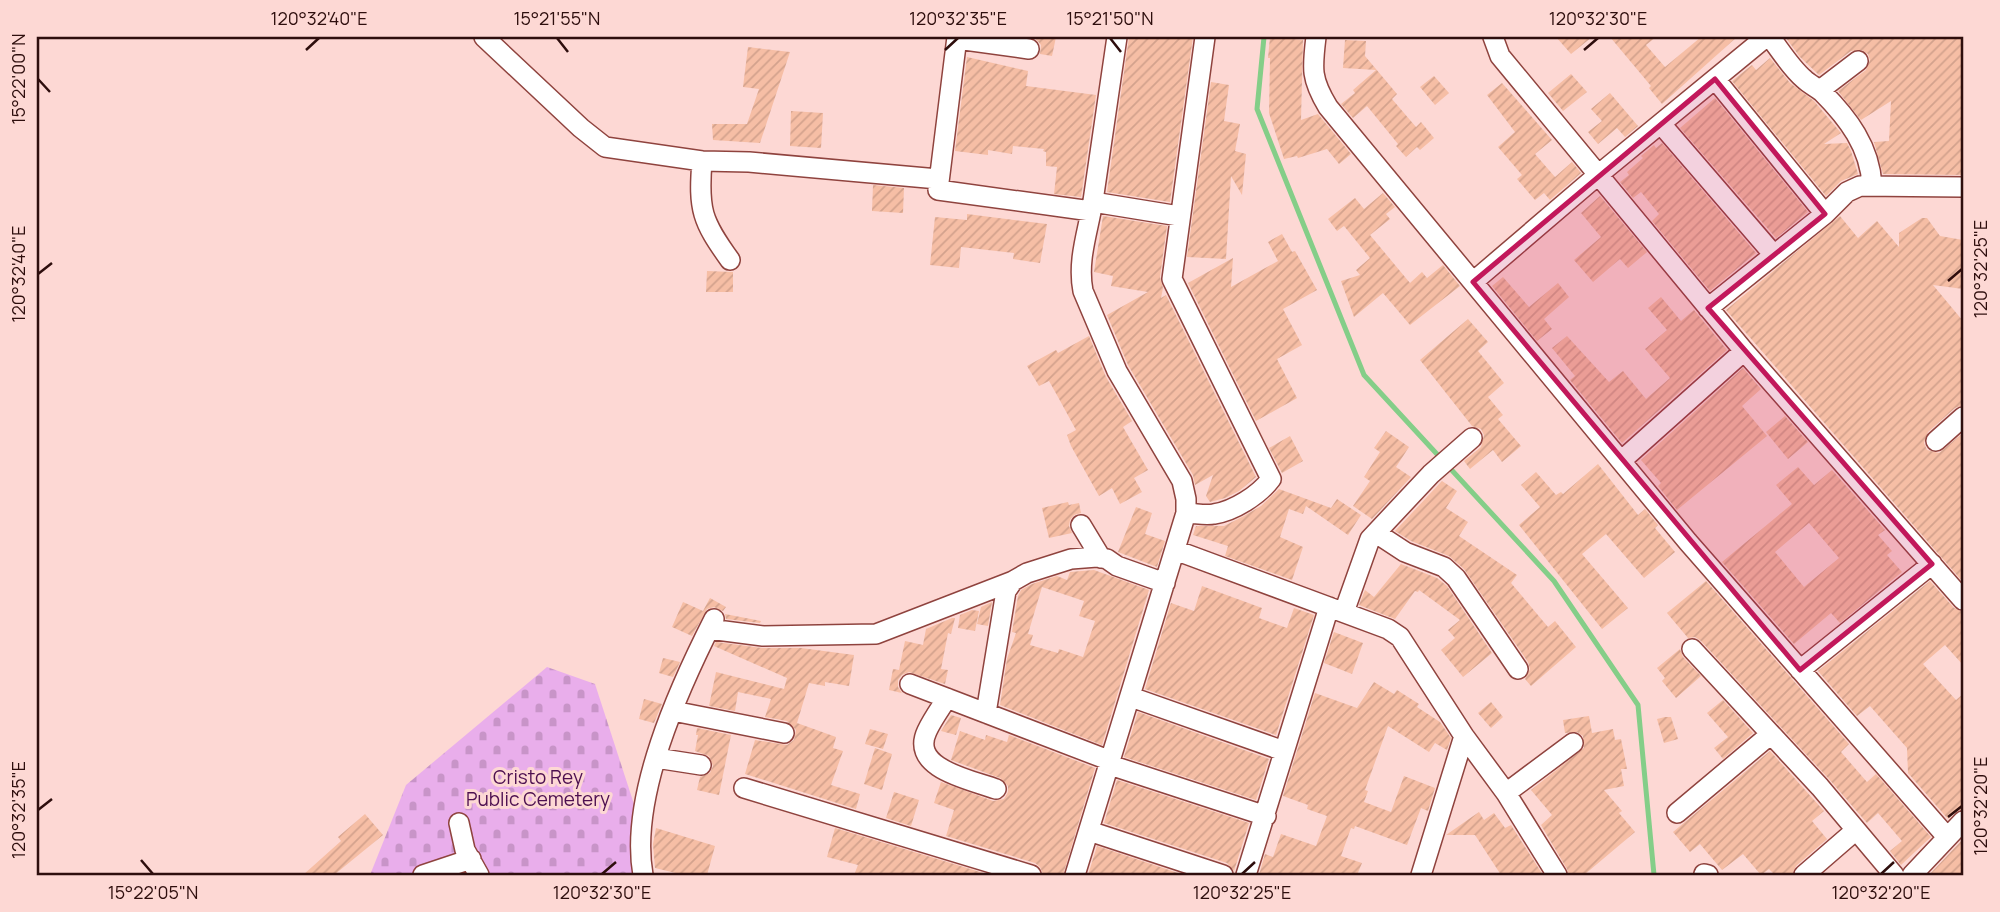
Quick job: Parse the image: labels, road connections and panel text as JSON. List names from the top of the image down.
{
  "parks": ["Cristo Rey Public Cemetery"],
  "coordinates": [
    "120°32'40\"E",
    "15°21'55\"N",
    "120°32'35\"E",
    "15°21'50\"N",
    "120°32'30\"E",
    "15°22'00\"N",
    "120°32'25\"E",
    "120°32'20\"E",
    "15°22'05\"N"
  ]
}
